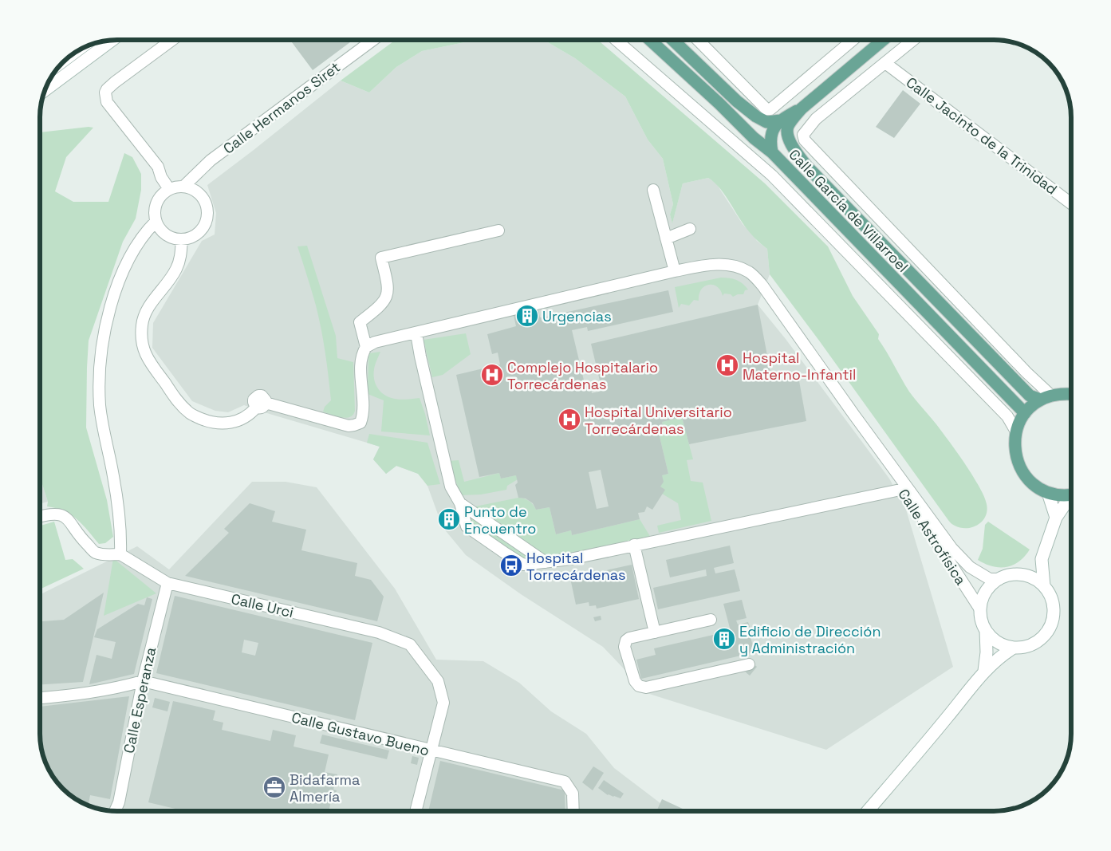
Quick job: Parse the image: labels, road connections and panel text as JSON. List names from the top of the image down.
{
  "streets": {
    "main road": ["Calle García de Villarroel"],
    "street": [
      "Calle Hermanos Siret",
      "Calle Jacinto de la Trinidad",
      "Calle Astrofísica",
      "Calle Urci",
      "Calle Esperanza",
      "Calle Gustavo Bueno"
    ]
  },
  "crossings": [
    ["Calle Jacinto de la Trinidad", "Calle García de Villarroel"],
    ["Calle Urci", "Calle Esperanza"],
    ["Calle Urci", "Calle Gustavo Bueno"],
    ["Calle Esperanza", "Calle Gustavo Bueno"]
  ],
  "places": {
    "building": ["Urgencias", "Punto de Encuentro", "Edificio de Dirección y Administración"],
    "hospital": ["Hospital Materno-Infantil", "Complejo Hospitalario Torrecárdenas", "Hospital Universitario Torrecárdenas"],
    "bus stop": ["Hospital Torrecárdenas"],
    "office": ["Bidafarma Almería"]
  }
}
